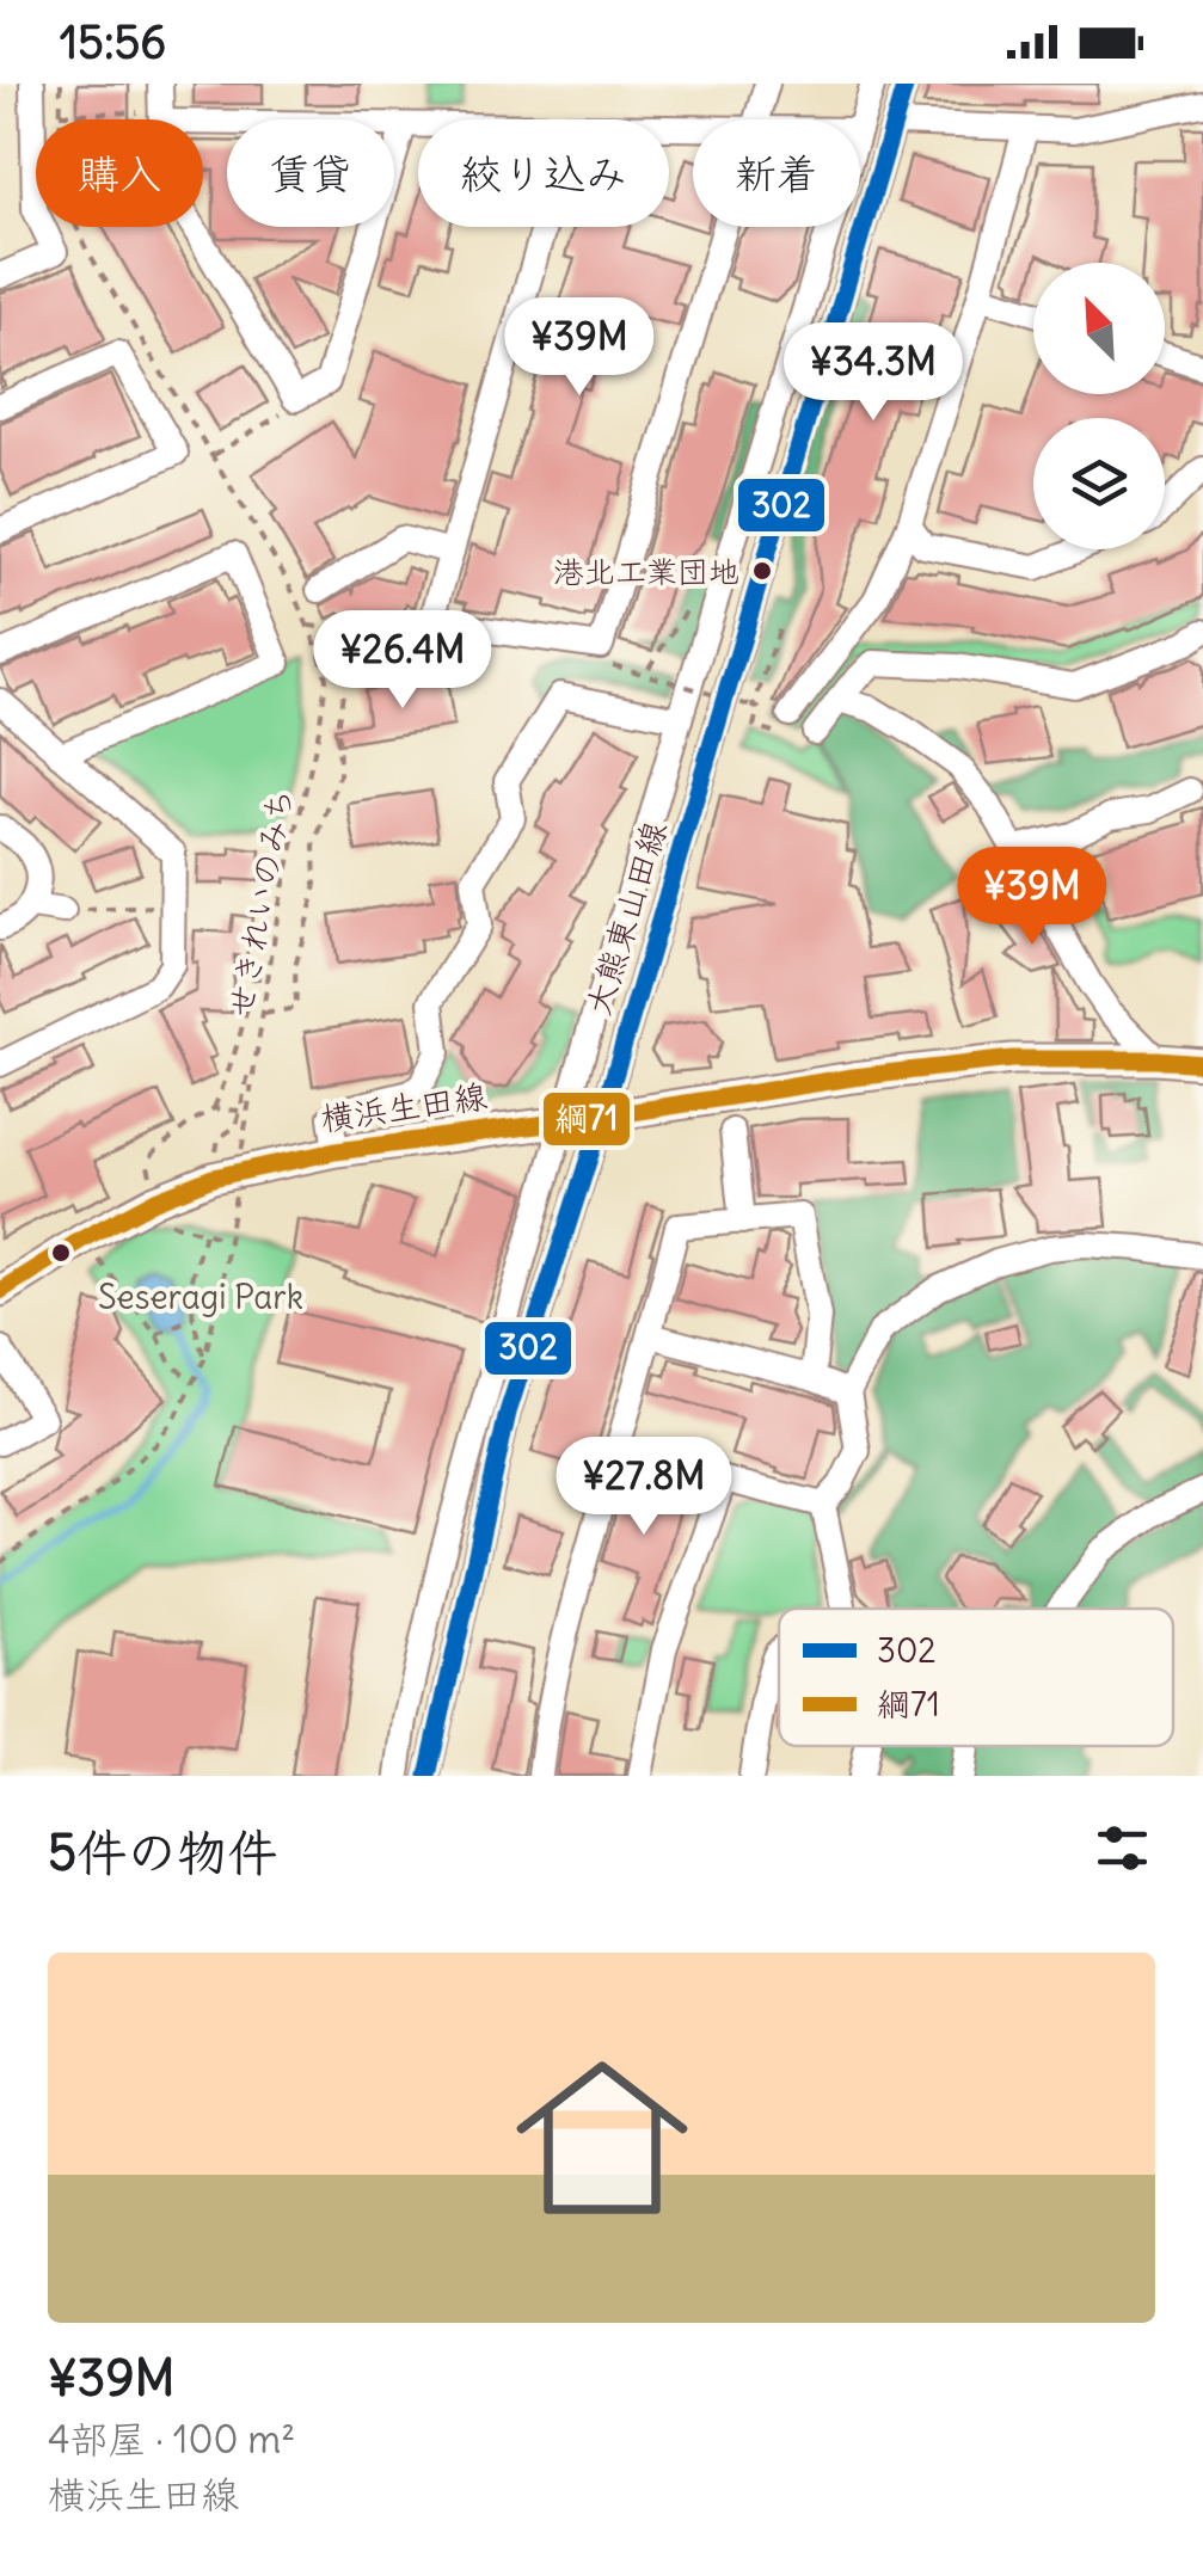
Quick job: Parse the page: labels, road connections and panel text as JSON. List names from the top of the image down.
{
  "streets": {
    "main road": ["横浜生田線"],
    "street": ["大熊東山田線"],
    "path": ["せきれいのみち"]
  },
  "crossings": [
    ["大熊東山田線", "横浜生田線"]
  ],
  "parks": ["Seseragi Park"],
  "places": ["港北工業団地"],
  "lines": ["transit line 302", "transit line 綱71"],
  "legend": ["302", "綱71"],
  "north": "top left",
  "page": {
    "status": "15:56",
    "chip": [
      "購入",
      "賃貸",
      "絞り込み",
      "新着"
    ],
    "price": [
      "¥39M",
      "¥34.3M",
      "¥26.4M",
      "¥39M",
      "¥27.8M"
    ],
    "heading": "5件の物件",
    "list": [
      {
        "name": "¥39M",
        "note": "4部屋 · 100 m² · 横浜生田線"
      }
    ]
  }
}
